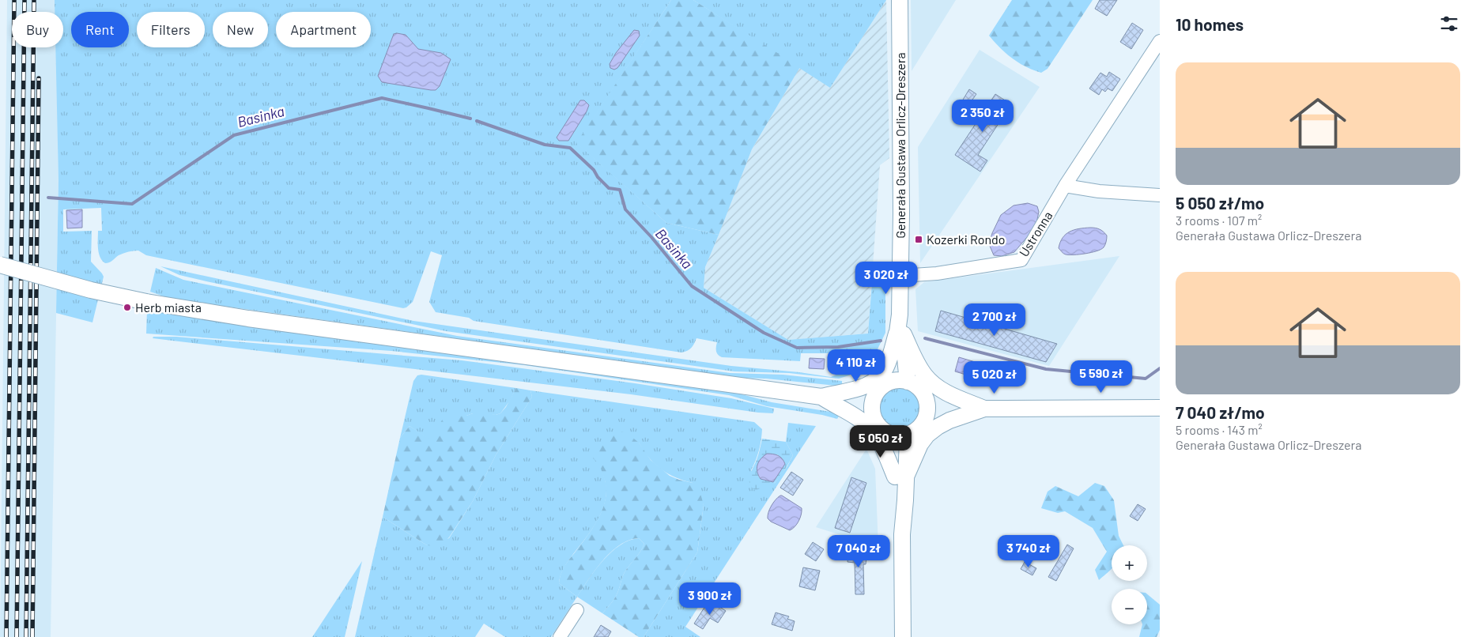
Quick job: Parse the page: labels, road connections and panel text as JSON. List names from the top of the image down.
{
  "streets": {
    "main road": ["Generała Gustawa Orlicz-Dreszera"],
    "street": ["Ustronna"]
  },
  "crossings": [
    ["Generała Gustawa Orlicz-Dreszera", "Ustronna"]
  ],
  "water": ["Basinka"],
  "places": {
    "transit": ["Kozerki Rondo"],
    "other": ["Herb miasta"]
  },
  "page": {
    "heading": "10 homes",
    "chip": [
      "Buy",
      "Rent",
      "Filters",
      "New",
      "Apartment"
    ],
    "list": [
      {
        "name": "5 050 zł/mo",
        "note": "3 rooms · 107 m² · Generała Gustawa Orlicz-Dreszera"
      },
      {
        "name": "7 040 zł/mo",
        "note": "5 rooms · 143 m² · Generała Gustawa Orlicz-Dreszera"
      }
    ],
    "price": [
      "2 350 zł",
      "3 020 zł",
      "2 700 zł",
      "4 110 zł",
      "5 590 zł",
      "5 020 zł",
      "5 050 zł",
      "7 040 zł",
      "3 740 zł",
      "3 900 zł"
    ],
    "map_buttons": ["+", "−"]
  }
}
